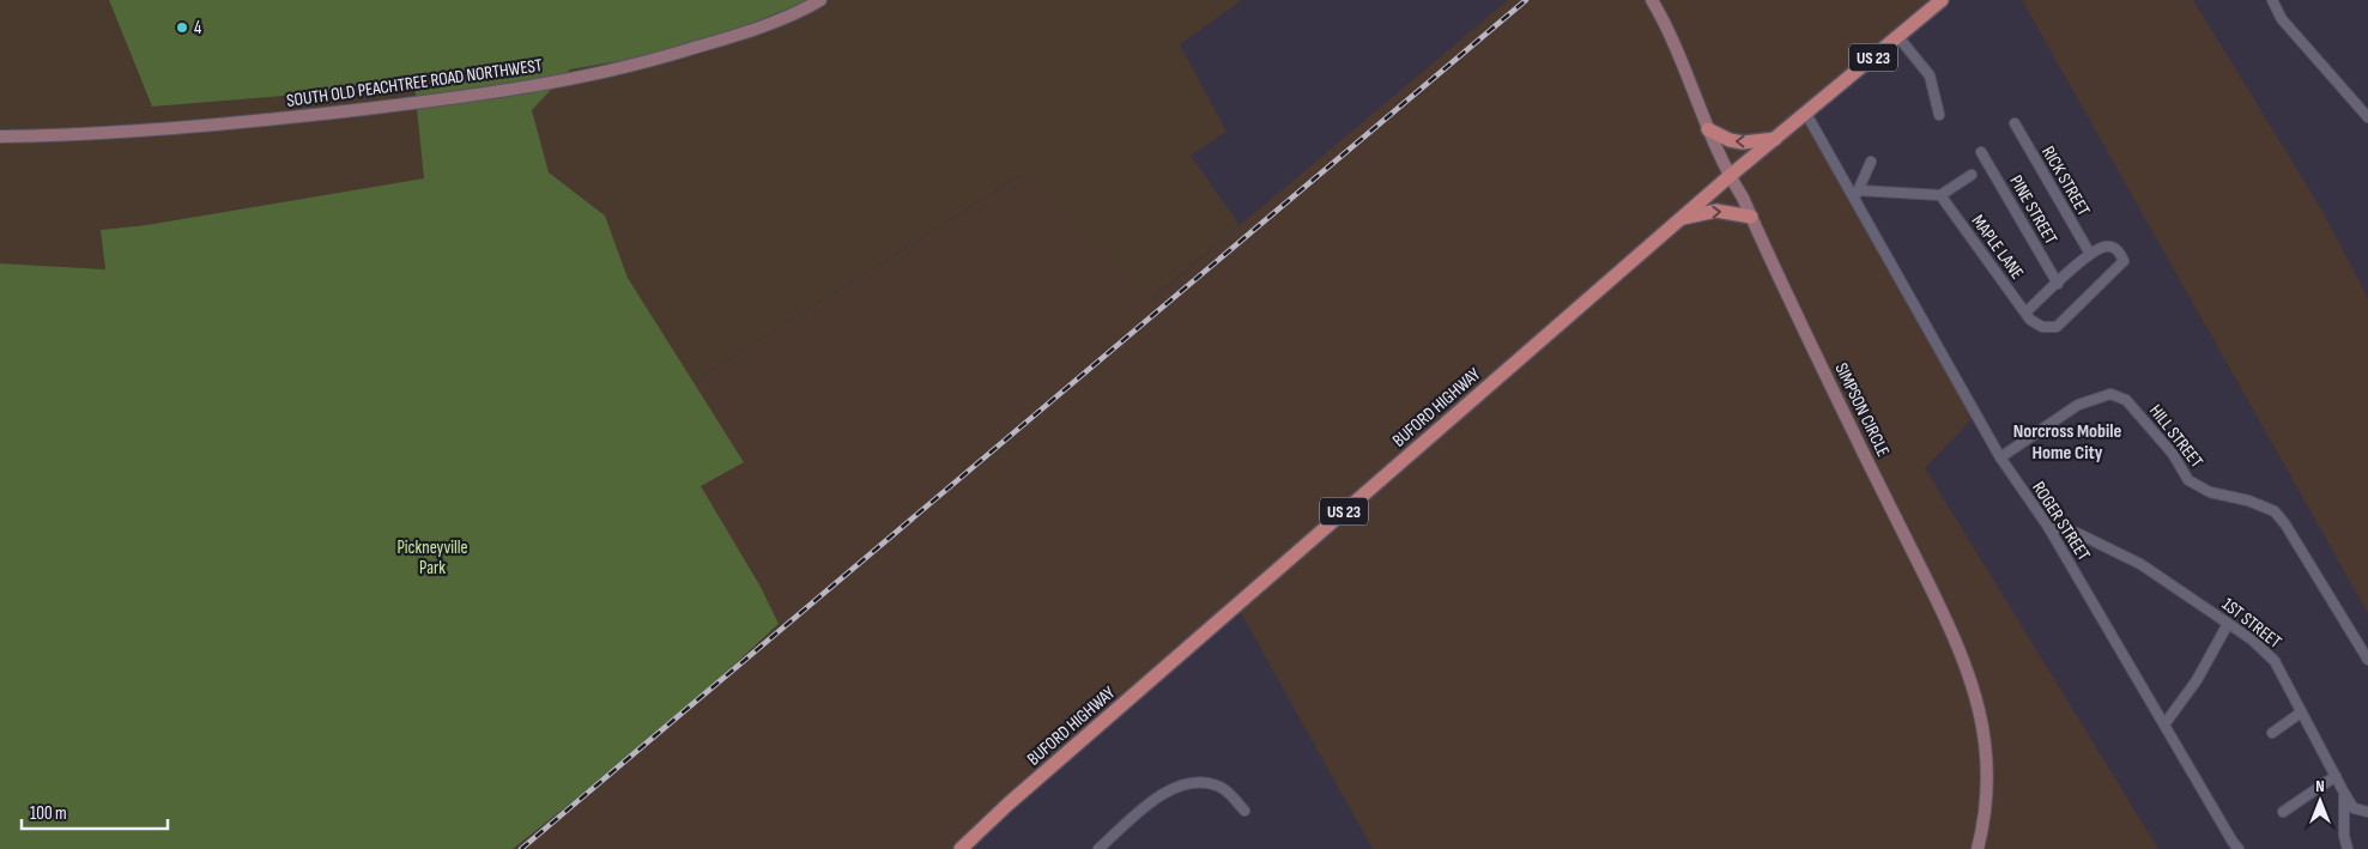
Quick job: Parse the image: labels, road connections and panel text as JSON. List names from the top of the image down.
{
  "streets": {
    "main road": ["US 23", "BUFORD HIGHWAY"],
    "street": [
      "SOUTH OLD PEACHTREE ROAD NORTHWEST",
      "RICK STREET",
      "PINE STREET",
      "MAPLE LANE",
      "SIMPSON CIRCLE",
      "HILL STREET",
      "ROGER STREET",
      "1ST STREET"
    ]
  },
  "crossings": [
    ["BUFORD HIGHWAY", "SIMPSON CIRCLE"],
    ["BUFORD HIGHWAY", "ROGER STREET"],
    ["HILL STREET", "ROGER STREET"],
    ["ROGER STREET", "1ST STREET"]
  ],
  "districts": ["Norcross Mobile Home City"],
  "parks": ["Pickneyville Park"],
  "places": ["4"],
  "scale_bar": "100 m",
  "north": "top"
}
